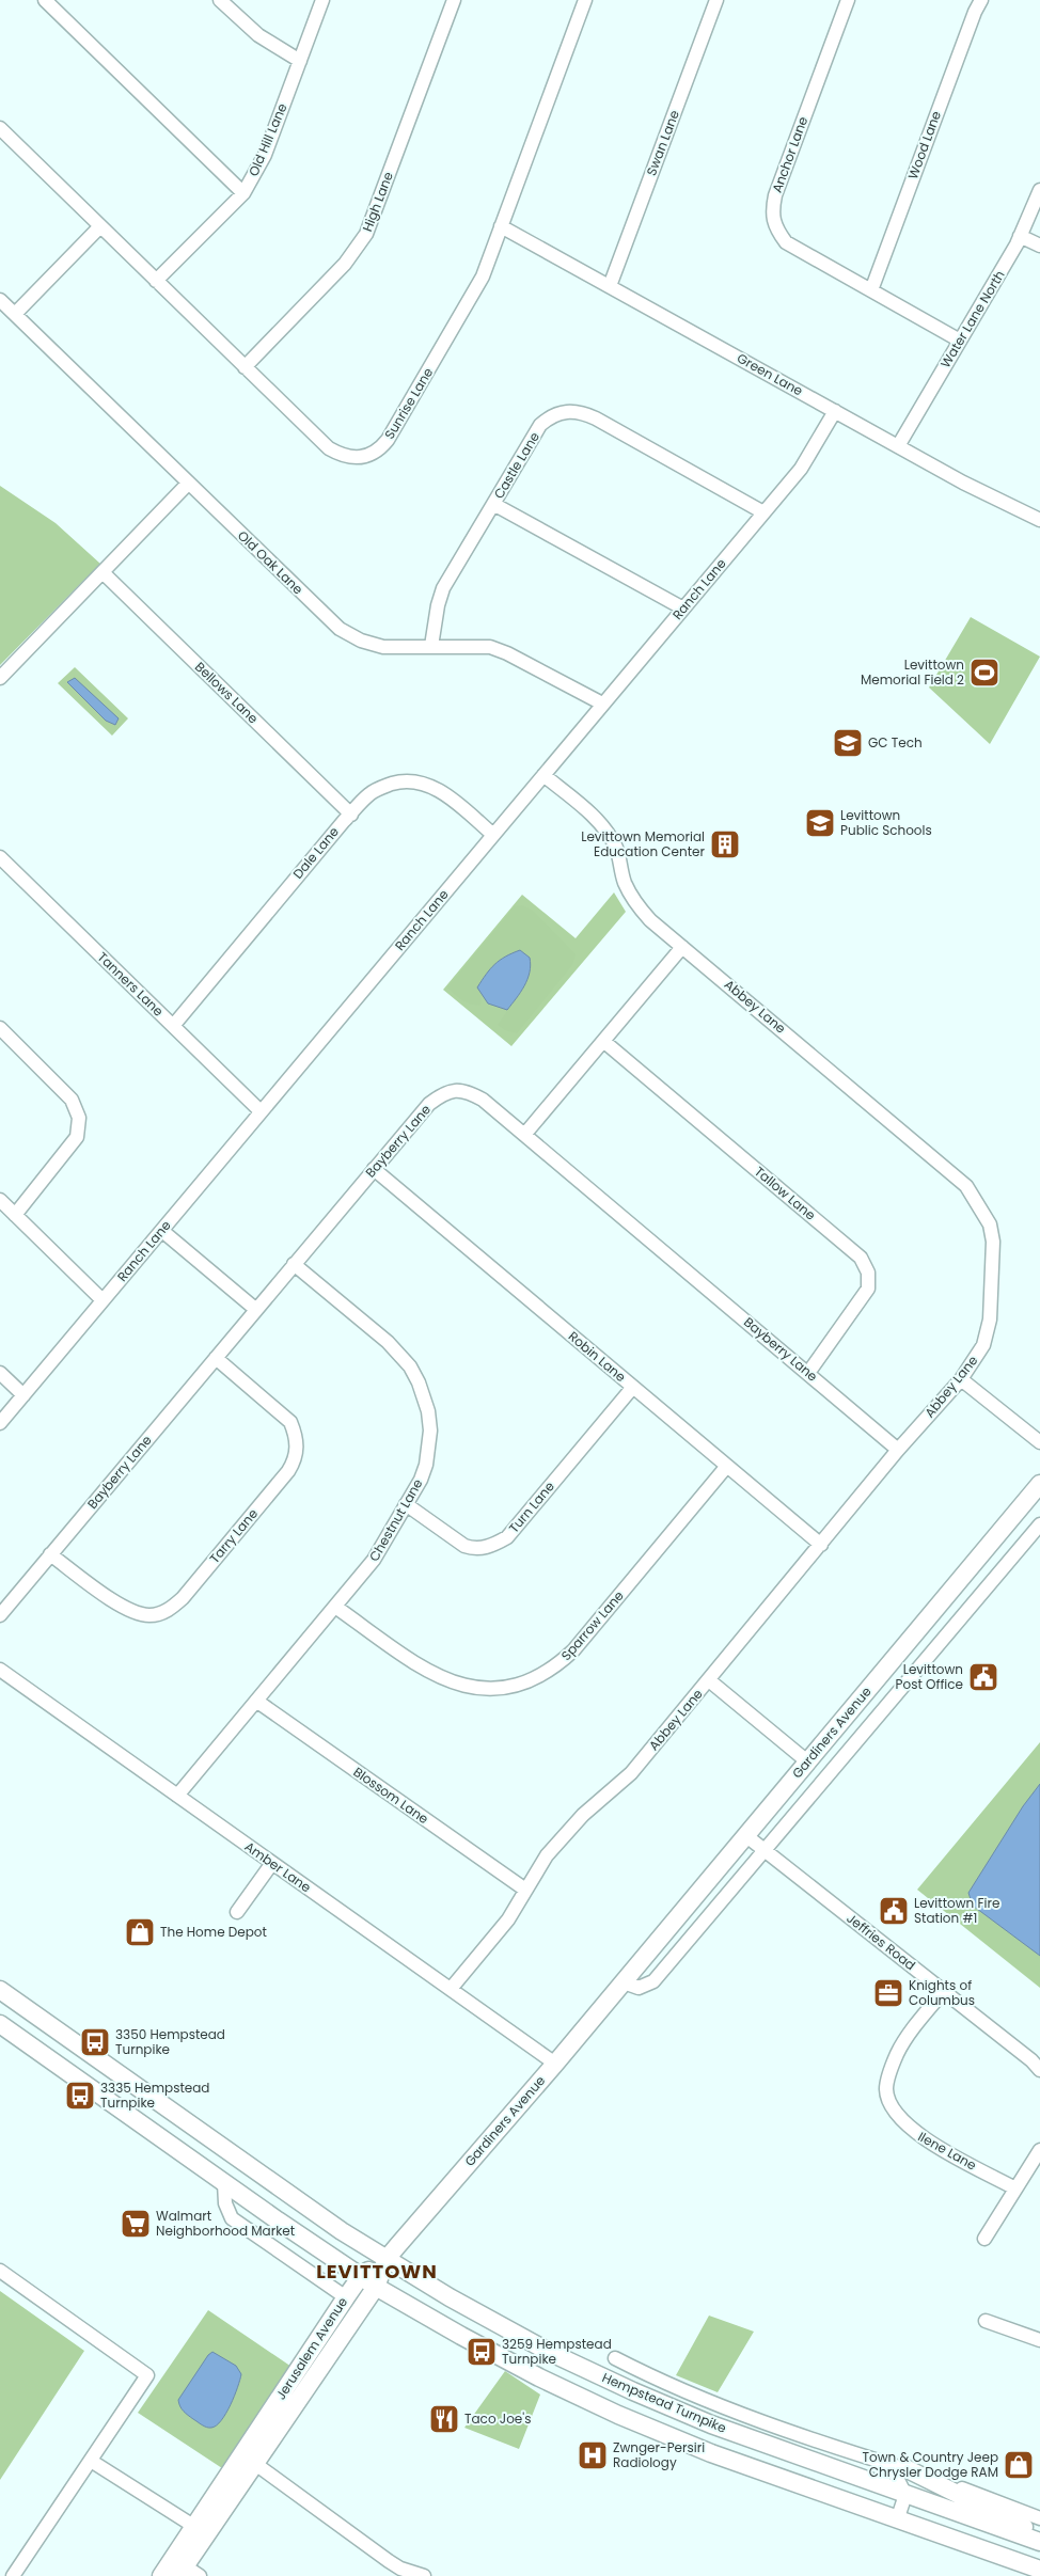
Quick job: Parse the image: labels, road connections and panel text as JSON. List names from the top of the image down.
{
  "streets": {
    "main road": ["Gardiners Avenue", "Jerusalem Avenue", "Hempstead Turnpike"],
    "street": [
      "Old Hill Lane",
      "Swan Lane",
      "Wood Lane",
      "Anchor Lane",
      "High Lane",
      "Water Lane North",
      "Green Lane",
      "Sunrise Lane",
      "Castle Lane",
      "Old Oak Lane",
      "Ranch Lane",
      "Bellows Lane",
      "Dale Lane",
      "Tanners Lane",
      "Abbey Lane",
      "Bayberry Lane",
      "Tallow Lane",
      "Robin Lane",
      "Turn Lane",
      "Chestnut Lane",
      "Tarry Lane",
      "Sparrow Lane",
      "Blossom Lane",
      "Amber Lane",
      "Jeffries Road",
      "Ilene Lane"
    ]
  },
  "crossings": [
    ["Old Hill Lane", "Sunrise Lane"],
    ["Swan Lane", "Green Lane"],
    ["Wood Lane", "Anchor Lane"],
    ["Anchor Lane", "Water Lane North"],
    ["High Lane", "Sunrise Lane"],
    ["Water Lane North", "Green Lane"],
    ["Green Lane", "Sunrise Lane"],
    ["Green Lane", "Ranch Lane"],
    ["Castle Lane", "Old Oak Lane"],
    ["Castle Lane", "Ranch Lane"],
    ["Old Oak Lane", "Ranch Lane"],
    ["Ranch Lane", "Dale Lane"],
    ["Ranch Lane", "Tanners Lane"],
    ["Ranch Lane", "Abbey Lane"],
    ["Bellows Lane", "Dale Lane"],
    ["Dale Lane", "Tanners Lane"],
    ["Abbey Lane", "Bayberry Lane"],
    ["Abbey Lane", "Robin Lane"],
    ["Abbey Lane", "Blossom Lane"],
    ["Abbey Lane", "Amber Lane"],
    ["Bayberry Lane", "Tallow Lane"],
    ["Bayberry Lane", "Robin Lane"],
    ["Bayberry Lane", "Chestnut Lane"],
    ["Bayberry Lane", "Tarry Lane"],
    ["Robin Lane", "Turn Lane"],
    ["Robin Lane", "Sparrow Lane"],
    ["Turn Lane", "Chestnut Lane"],
    ["Chestnut Lane", "Sparrow Lane"],
    ["Chestnut Lane", "Blossom Lane"],
    ["Chestnut Lane", "Amber Lane"],
    ["Gardiners Avenue", "Amber Lane"],
    ["Gardiners Avenue", "Jeffries Road"],
    ["Gardiners Avenue", "Jerusalem Avenue"],
    ["Gardiners Avenue", "Hempstead Turnpike"],
    ["Jeffries Road", "Ilene Lane"],
    ["Jerusalem Avenue", "Hempstead Turnpike"]
  ],
  "districts": ["LEVITTOWN"],
  "places": {
    "sports": ["Levittown Memorial Field 2"],
    "school or university": ["GC Tech", "Levittown Public Schools"],
    "building": ["Levittown Memorial Education Center"],
    "public building": ["Levittown Post Office", "Levittown Fire Station #1"],
    "shop": ["The Home Depot", "Town & Country Jeep Chrysler Dodge RAM"],
    "office": ["Knights of Columbus"],
    "bus stop": ["3350 Hempstead Turnpike", "3335 Hempstead Turnpike", "3259 Hempstead Turnpike"],
    "supermarket": ["Walmart Neighborhood Market"],
    "restaurant": ["Taco Joe's"],
    "hospital": ["Zwnger-Persiri Radiology"]
  }
}
